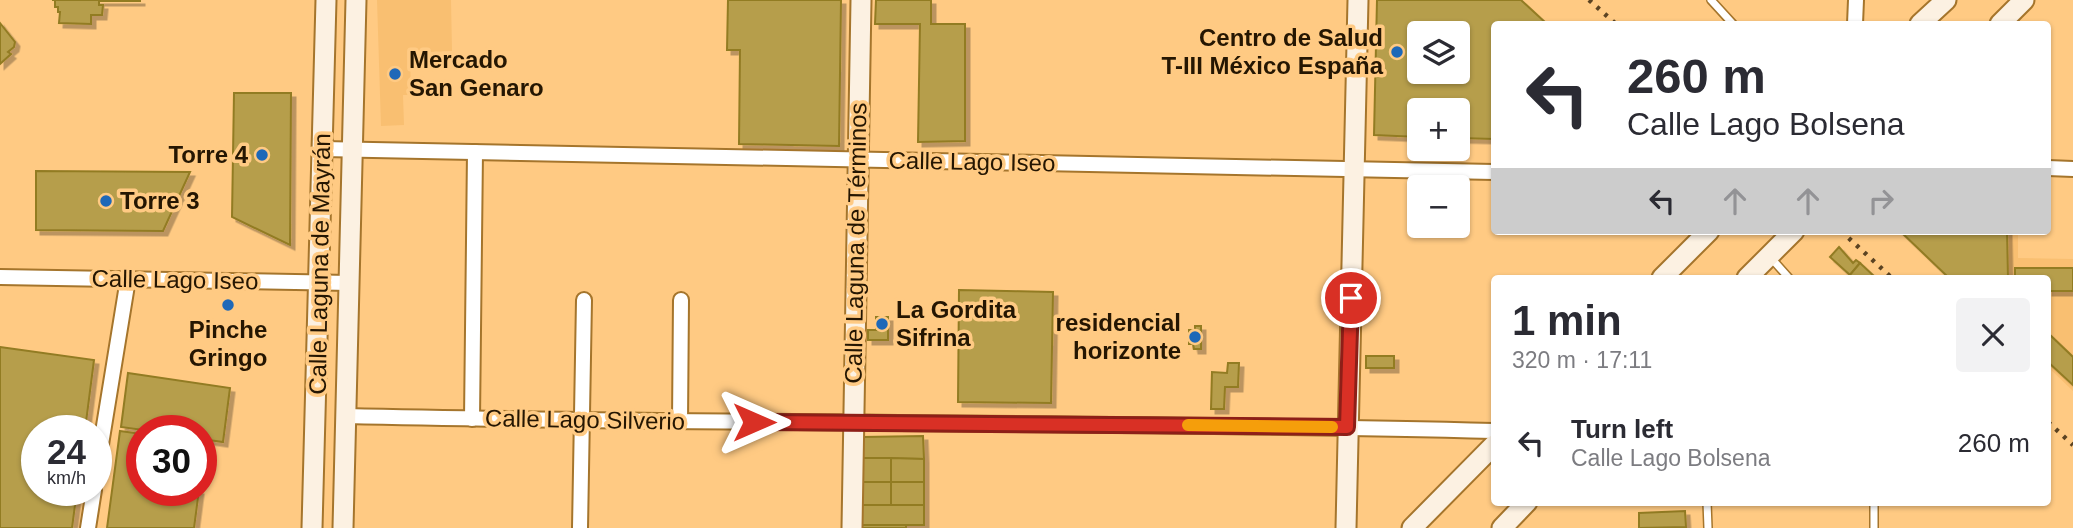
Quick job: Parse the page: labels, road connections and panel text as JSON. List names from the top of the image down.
{
  "streets": {
    "street": [
      "Calle Lago Iseo",
      "Calle Laguna de Términos",
      "Calle Laguna de Mayrán",
      "Calle Lago Silverio"
    ]
  },
  "crossings": [
    ["Calle Lago Iseo", "Calle Laguna de Términos"],
    ["Calle Lago Iseo", "Calle Laguna de Mayrán"],
    ["Calle Laguna de Términos", "Calle Lago Silverio"],
    ["Calle Laguna de Mayrán", "Calle Lago Silverio"]
  ],
  "places": [
    "Centro de Salud T-III México España",
    "Mercado San Genaro",
    "Torre 4",
    "Torre 3",
    "Pinche Gringo",
    "La Gordita Sifrina",
    "residencial horizonte"
  ],
  "page": {
    "map_buttons": ["+", "−"],
    "turn": ["260 m", "Calle Lago Bolsena"],
    "heading": ["1 min", "320 m · 17:11"],
    "list": [
      {
        "name": "Turn left",
        "note": "Calle Lago Bolsena",
        "value": "260 m"
      }
    ],
    "speed": "24 km/h",
    "limit": "30"
  }
}
